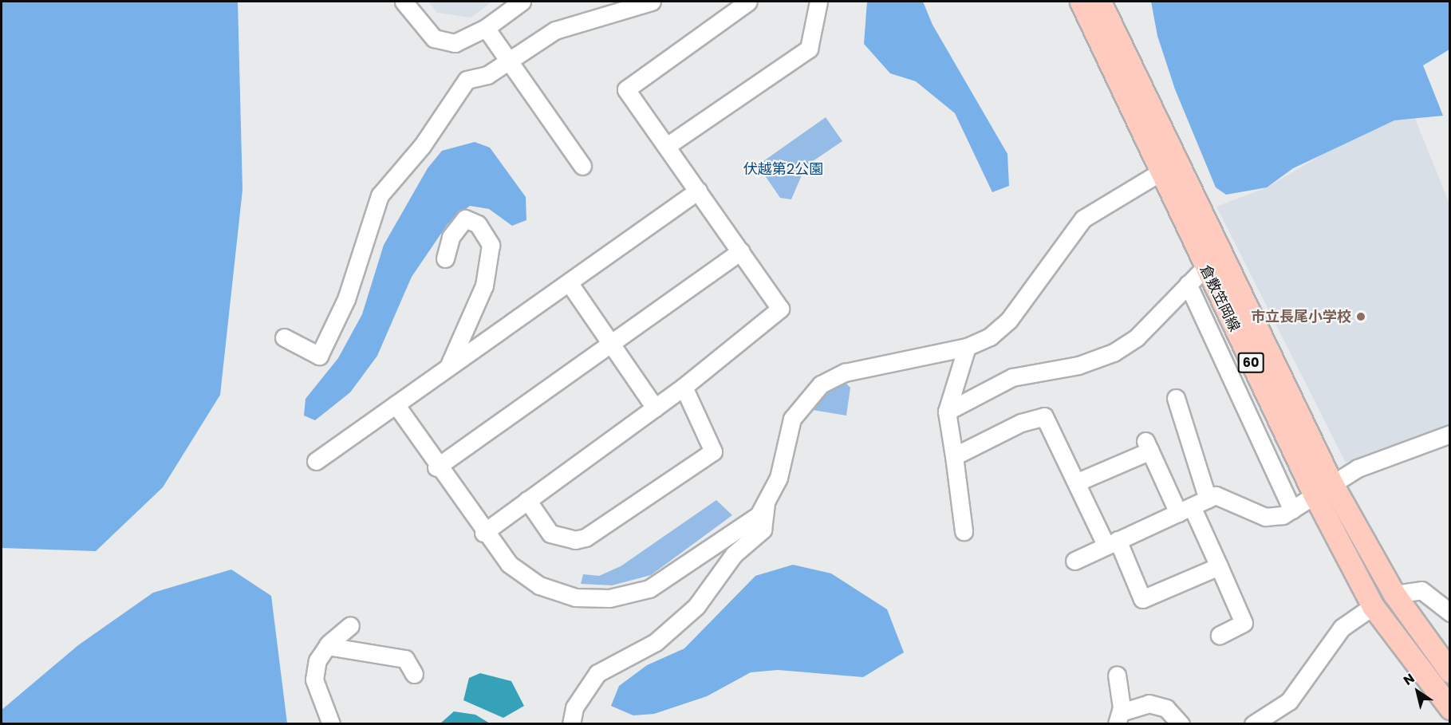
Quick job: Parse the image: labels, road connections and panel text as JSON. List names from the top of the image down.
{
  "streets": {
    "main road": ["倉敷笠岡線", "60"]
  },
  "parks": ["伏越第2公園"],
  "places": ["市立長尾小学校"],
  "north": "top left"
}
